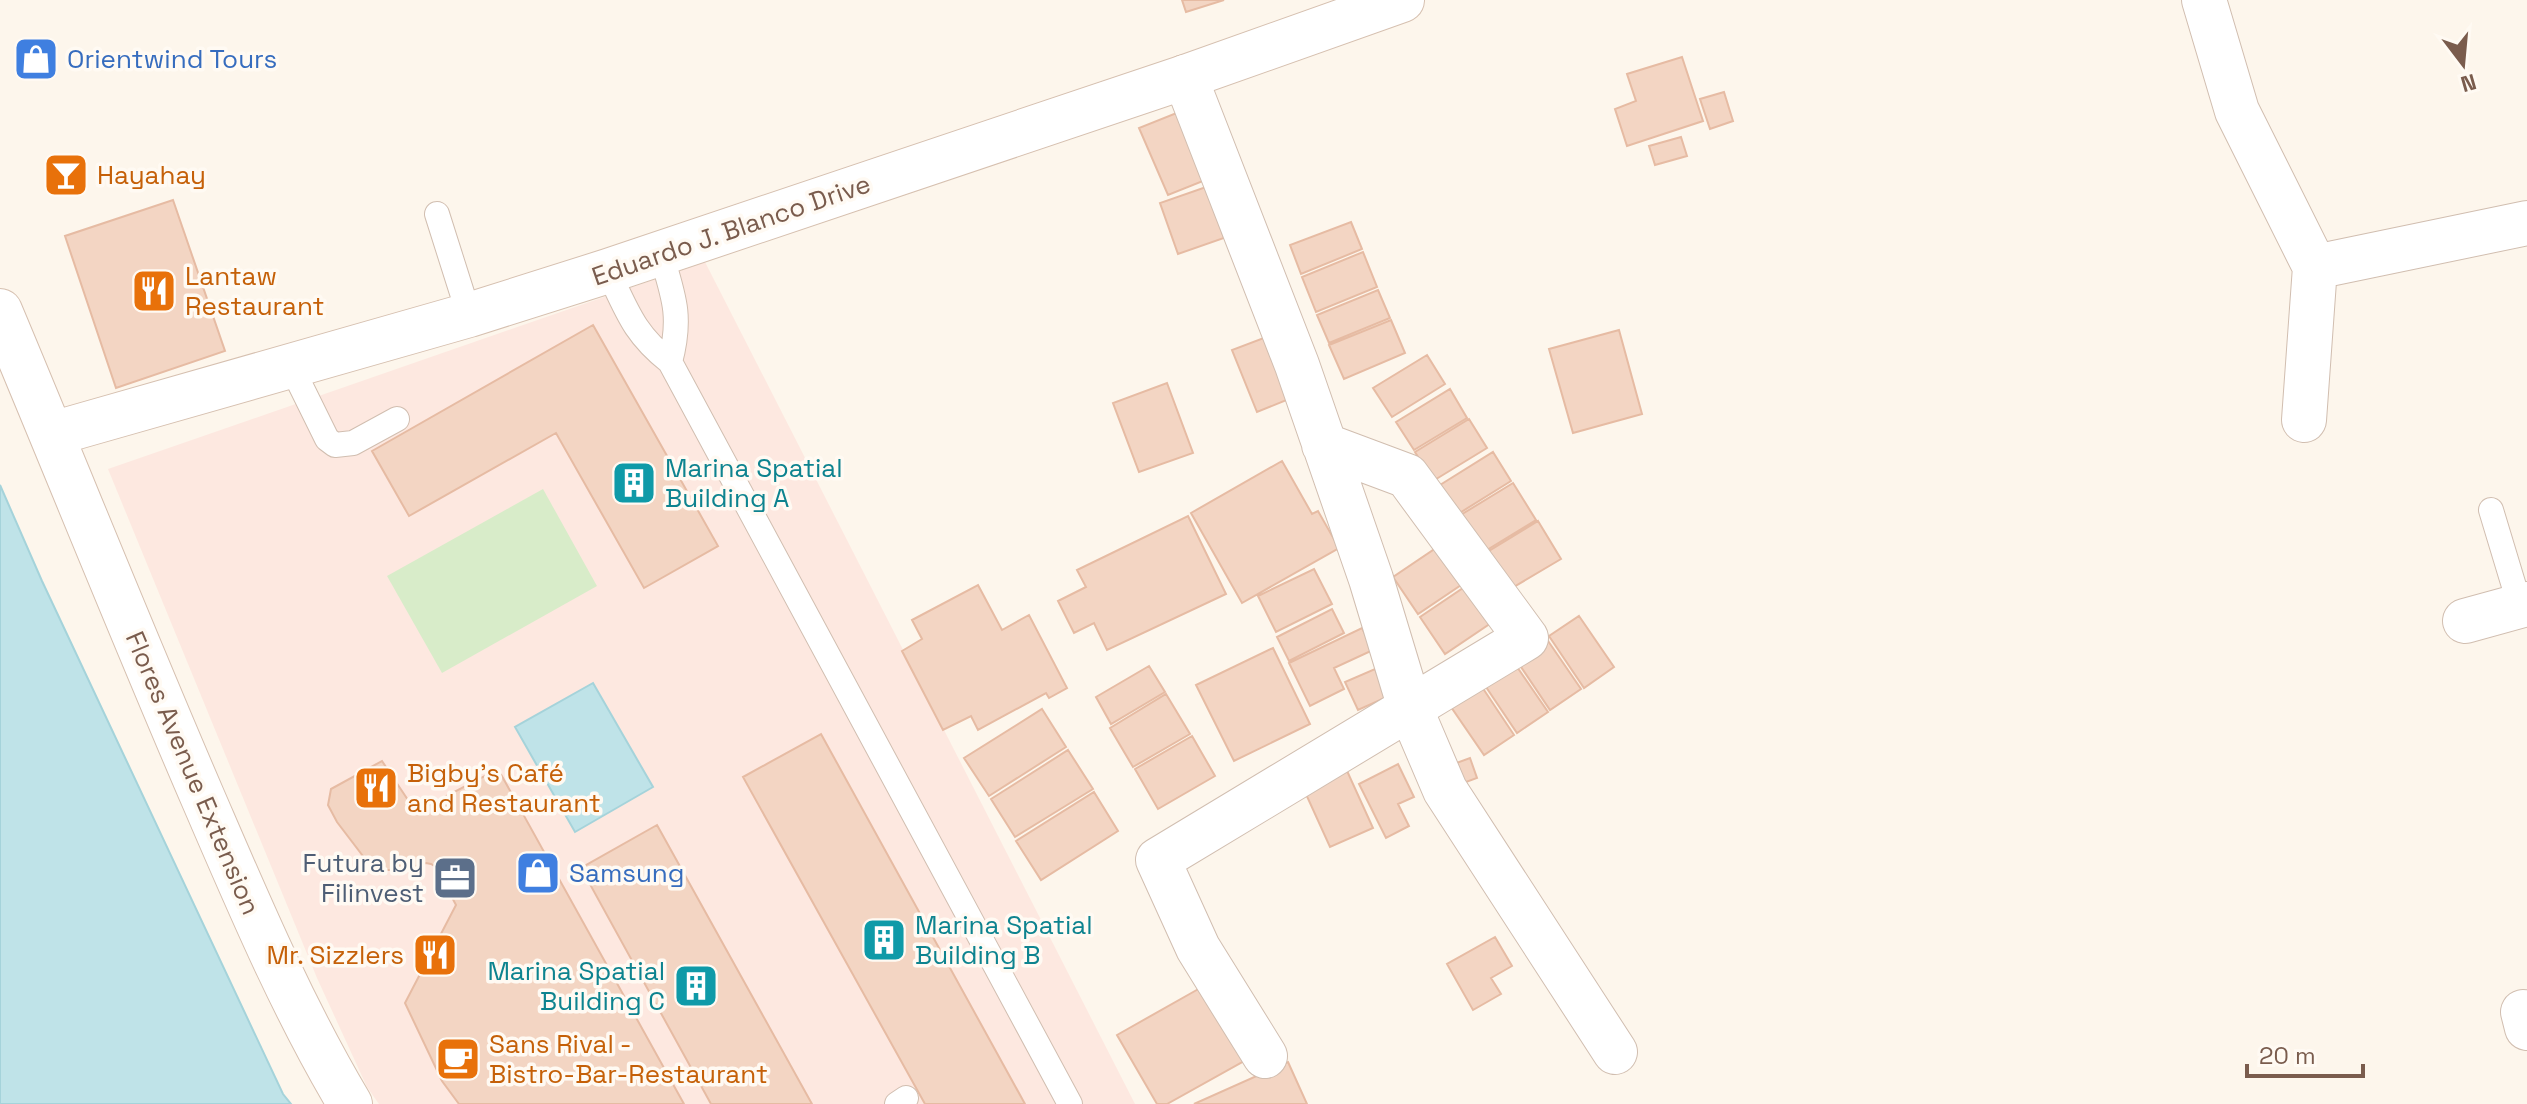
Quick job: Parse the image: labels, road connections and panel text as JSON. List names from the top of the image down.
{
  "streets": {
    "street": ["Eduardo J. Blanco Drive", "Flores Avenue Extension"]
  },
  "crossings": [
    ["Eduardo J. Blanco Drive", "Flores Avenue Extension"]
  ],
  "places": {
    "shop": ["Orientwind Tours", "Samsung"],
    "bar": ["Hayahay"],
    "restaurant": ["Lantaw Restaurant", "Bigby's Café and Restaurant", "Mr. Sizzlers"],
    "building": ["Marina Spatial Building A", "Marina Spatial Building B", "Marina Spatial Building C"],
    "office": ["Futura by Filinvest"],
    "cafe": ["Sans Rival - Bistro-Bar-Restaurant"]
  },
  "scale_bar": "20 m",
  "north": "bottom"
}
